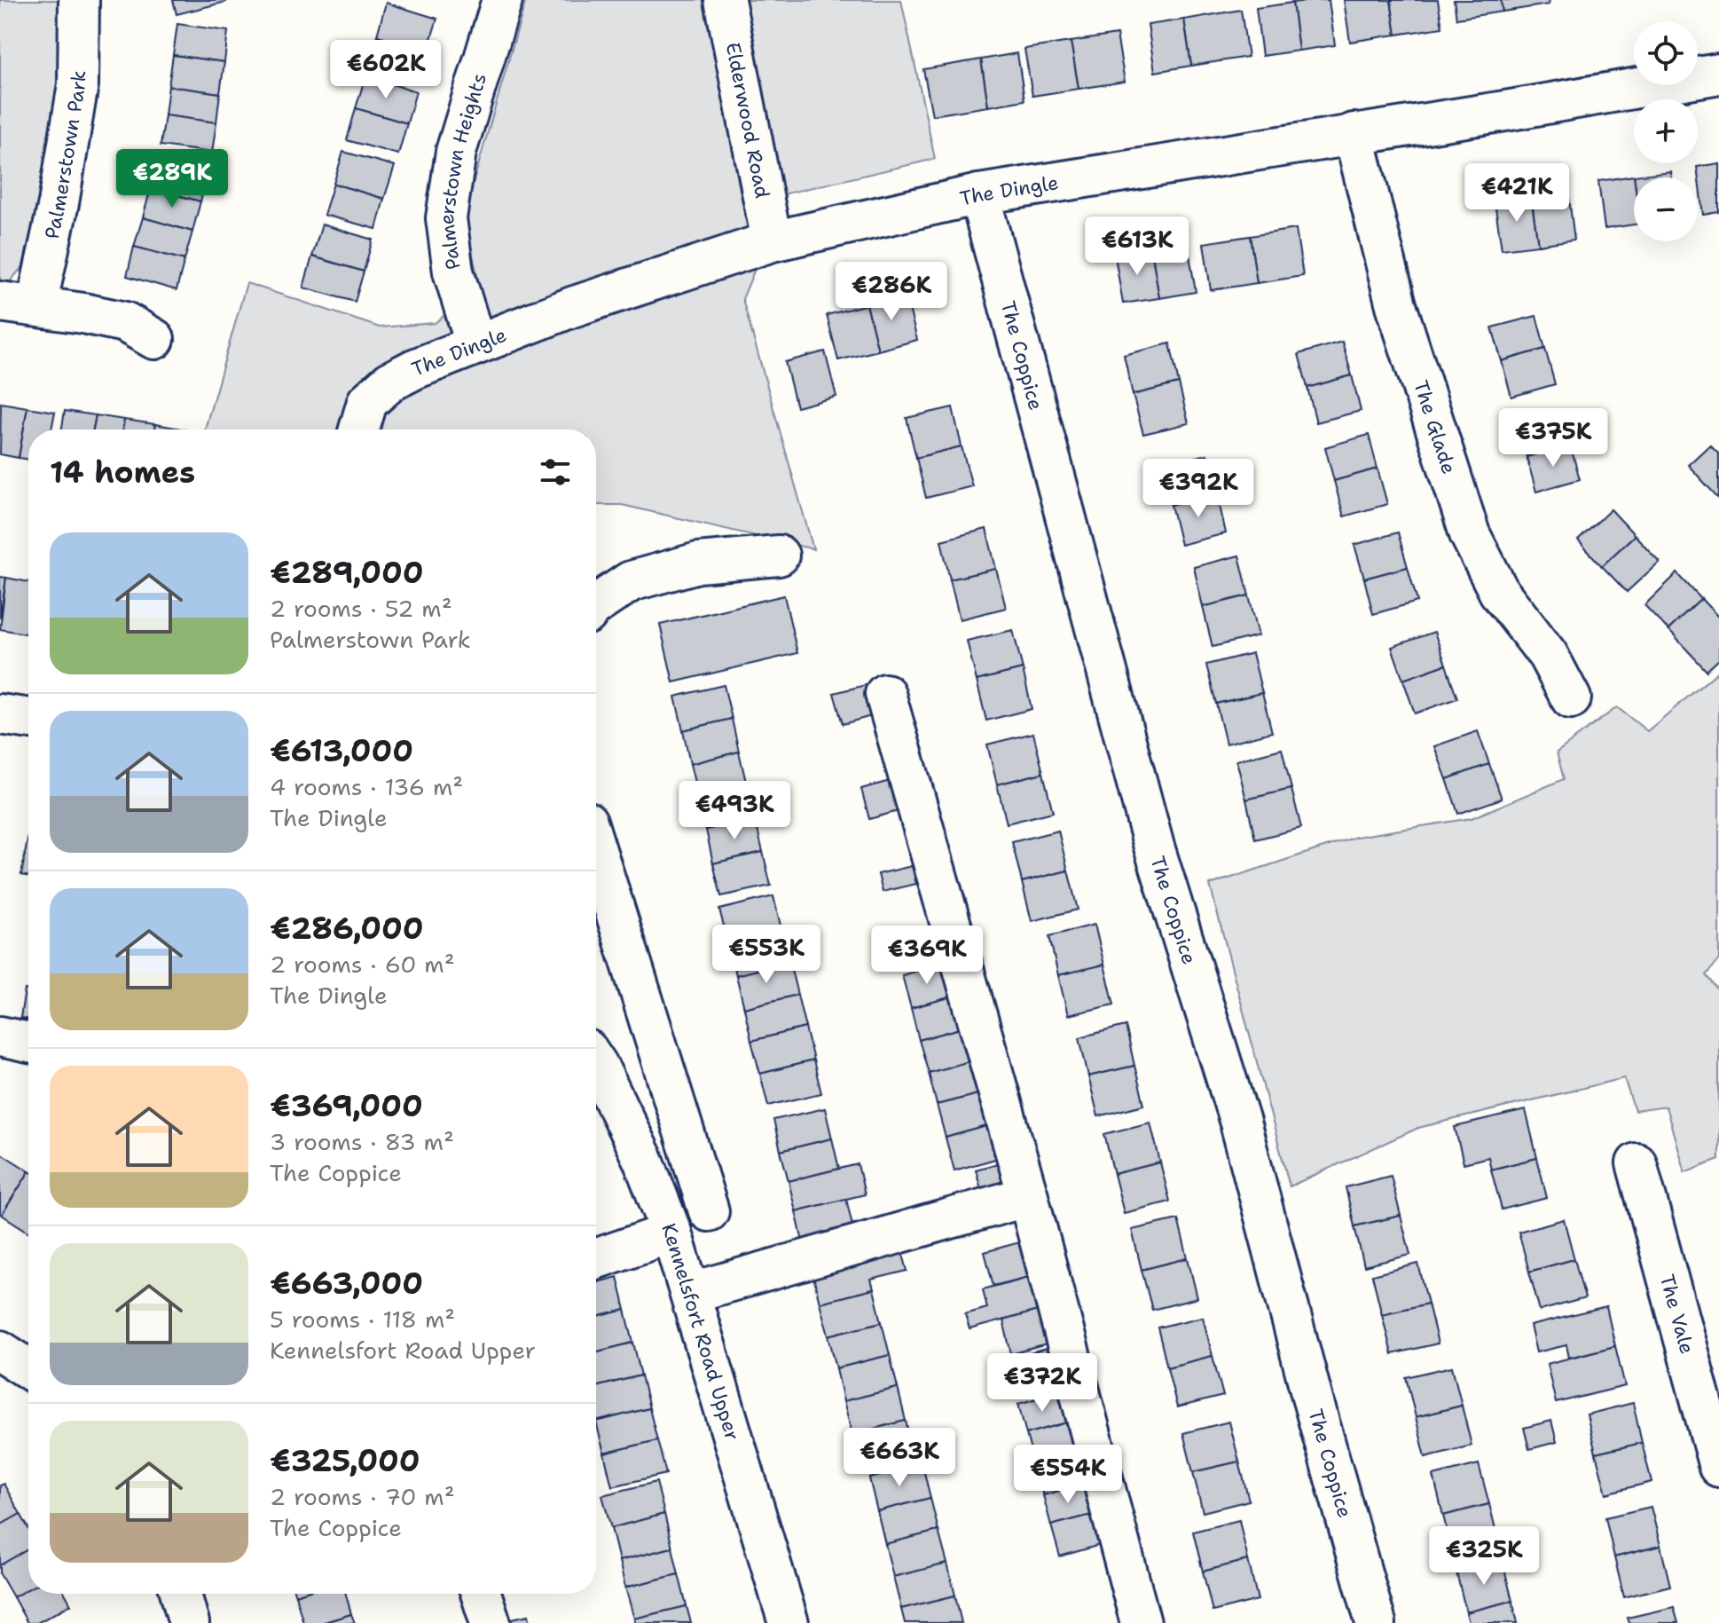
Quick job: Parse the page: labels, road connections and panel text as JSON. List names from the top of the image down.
{
  "streets": {
    "street": [
      "Elderwood Road",
      "Palmerstown Park",
      "Palmerstown Heights",
      "The Dingle",
      "The Coppice",
      "The Glade",
      "The Vale",
      "Kennelsfort Road Upper"
    ]
  },
  "crossings": [
    ["Elderwood Road", "The Dingle"],
    ["Palmerstown Heights", "The Dingle"],
    ["The Dingle", "The Coppice"],
    ["The Dingle", "The Glade"]
  ],
  "page": {
    "map_buttons": ["+", "−"],
    "price": [
      "€602K",
      "€289K",
      "€421K",
      "€613K",
      "€286K",
      "€375K",
      "€392K",
      "€493K",
      "€553K",
      "€369K",
      "€372K",
      "€663K",
      "€554K",
      "€325K"
    ],
    "heading": "14 homes",
    "list": [
      {
        "name": "€289,000",
        "note": "2 rooms · 52 m² · Palmerstown Park"
      },
      {
        "name": "€613,000",
        "note": "4 rooms · 136 m² · The Dingle"
      },
      {
        "name": "€286,000",
        "note": "2 rooms · 60 m² · The Dingle"
      },
      {
        "name": "€369,000",
        "note": "3 rooms · 83 m² · The Coppice"
      },
      {
        "name": "€663,000",
        "note": "5 rooms · 118 m² · Kennelsfort Road Upper"
      },
      {
        "name": "€325,000",
        "note": "2 rooms · 70 m² · The Coppice"
      }
    ]
  }
}
